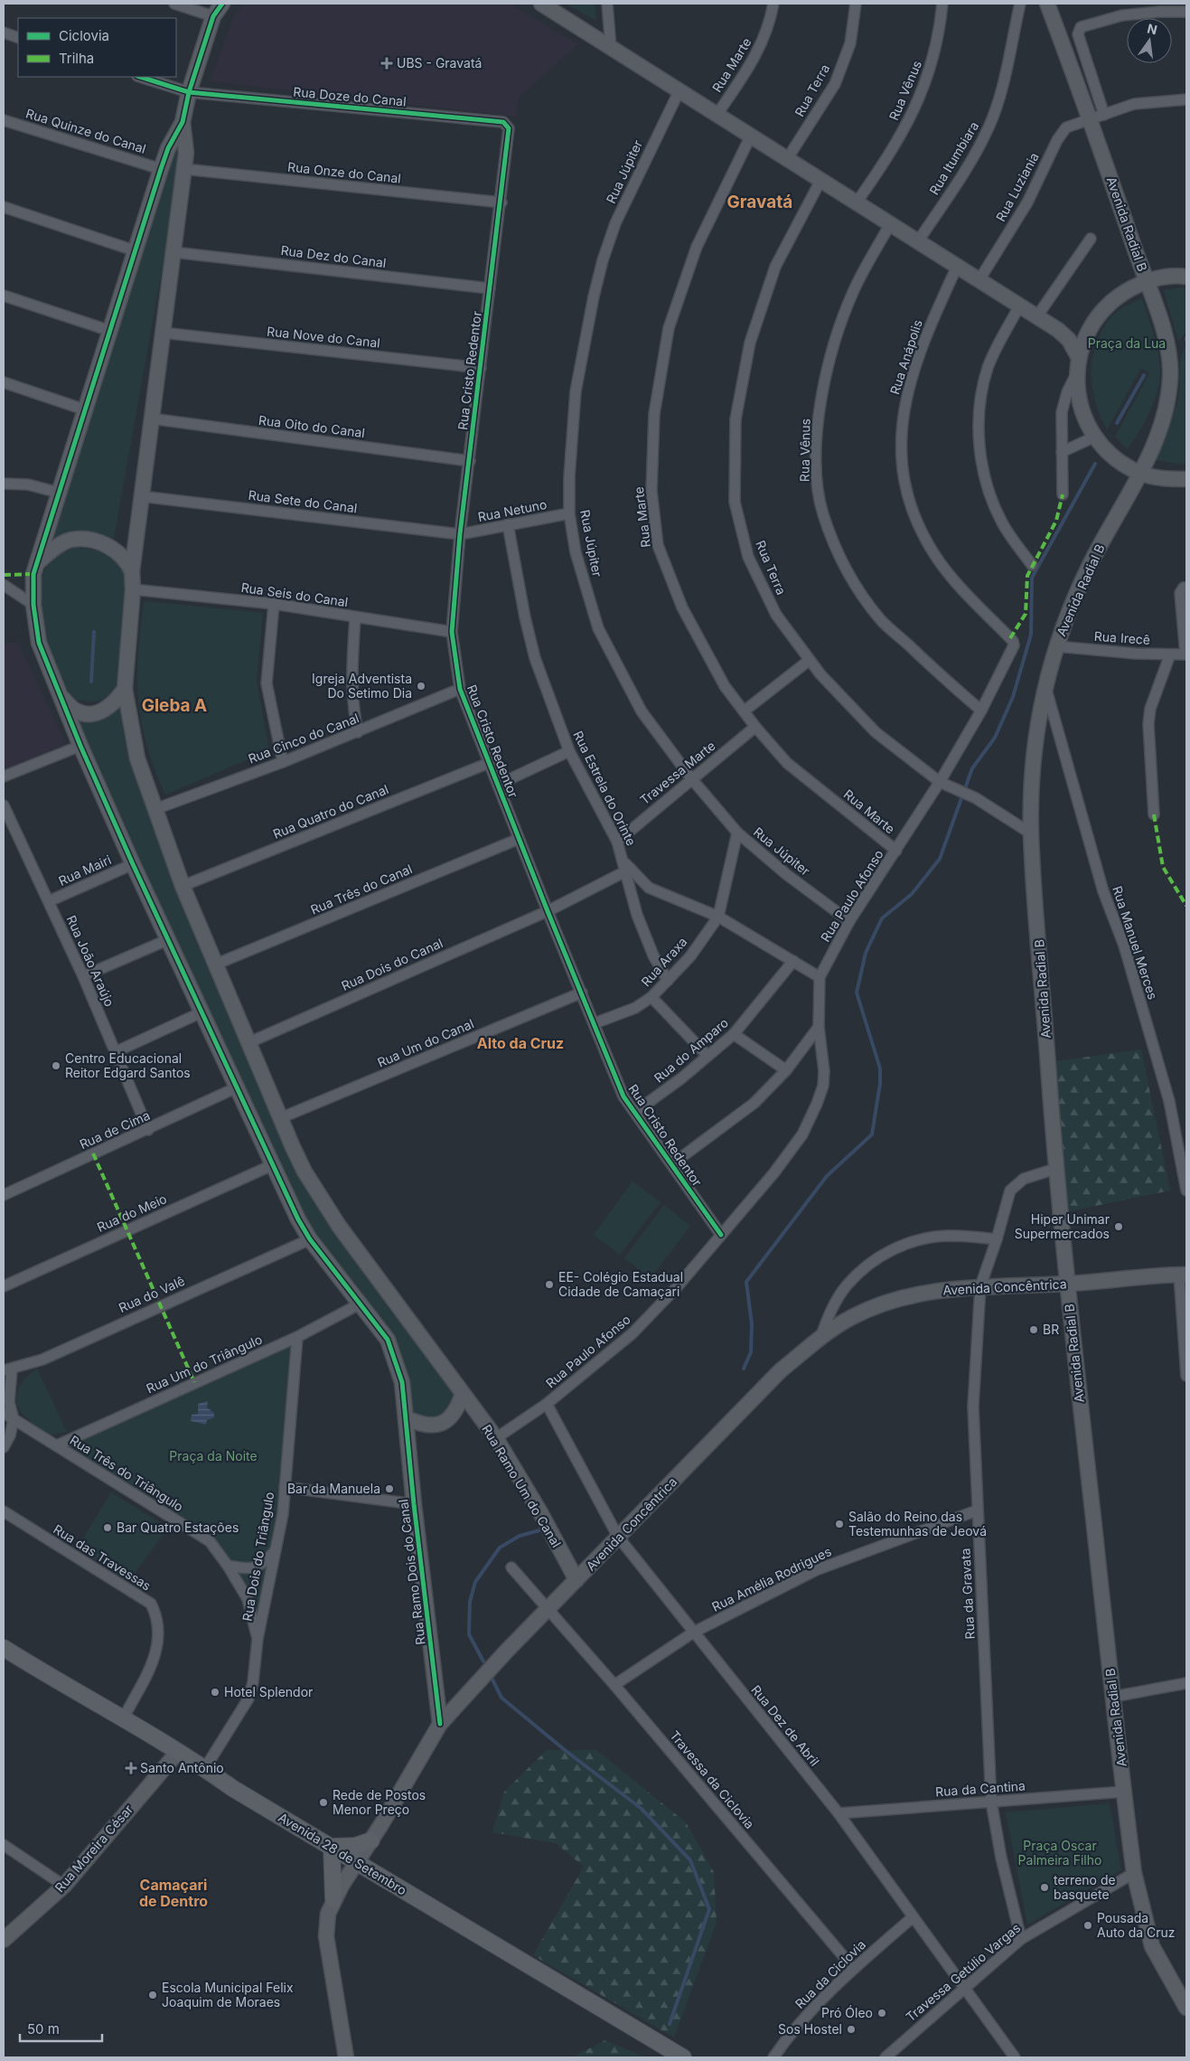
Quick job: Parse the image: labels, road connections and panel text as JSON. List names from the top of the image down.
{
  "streets": {
    "main road": ["Avenida 28 de Setembro"],
    "street": [
      "Rua Marte",
      "Rua Terra",
      "Rua Vênus",
      "Rua Doze do Canal",
      "Rua Quinze do Canal",
      "Rua Itumbiara",
      "Rua Júpiter",
      "Rua Onze do Canal",
      "Rua Luziania",
      "Avenida Radial B",
      "Rua Dez do Canal",
      "Rua Nove do Canal",
      "Rua Anápolis",
      "Rua Cristo Redentor",
      "Rua Oito do Canal",
      "Rua Sete do Canal",
      "Rua Netuno",
      "Rua Seis do Canal",
      "Rua Irecê",
      "Rua Cinco do Canal",
      "Travessa Marte",
      "Rua Estrela do Orinte",
      "Rua Quatro do Canal",
      "Rua Mairi",
      "Rua Três do Canal",
      "Rua Paulo Afonso",
      "Rua Manuel Merces",
      "Rua João Araújo",
      "Rua Araxa",
      "Rua Dois do Canal",
      "Rua Um do Canal",
      "Rua do Amparo",
      "Rua de Cima",
      "Rua do Meio",
      "Avenida Concêntrica",
      "Rua do Valê",
      "Rua Um do Triângulo",
      "Rua Três do Triângulo",
      "Rua Ramo Um do Canal",
      "Rua Dois do Triângulo",
      "Rua das Travessas",
      "Rua Ramo Dois do Canal",
      "Rua Amélia Rodrigues",
      "Rua da Gravata",
      "Rua Dez de Abril",
      "Travessa da Ciclovia",
      "Rua da Cantina",
      "Rua Moreira César",
      "Travessa Getúlio Vargas",
      "Rua da Ciclovia"
    ]
  },
  "crossings": [
    ["Rua Marte", "Travessa Marte"],
    ["Rua Marte", "Rua Paulo Afonso"],
    ["Rua Terra", "Avenida Radial B"],
    ["Rua Terra", "Rua Paulo Afonso"],
    ["Rua Vênus", "Rua Paulo Afonso"],
    ["Rua Doze do Canal", "Rua Cristo Redentor"],
    ["Rua Quinze do Canal", "Rua Ramo Dois do Canal"],
    ["Rua Júpiter", "Rua Netuno"],
    ["Rua Júpiter", "Travessa Marte"],
    ["Rua Júpiter", "Rua Paulo Afonso"],
    ["Rua Onze do Canal", "Rua Cristo Redentor"],
    ["Rua Onze do Canal", "Rua Ramo Um do Canal"],
    ["Rua Luziania", "Avenida Radial B"],
    ["Avenida Radial B", "Rua Irecê"],
    ["Avenida Radial B", "Rua Manuel Merces"],
    ["Avenida Radial B", "Avenida Concêntrica"],
    ["Avenida Radial B", "Rua da Gravata"],
    ["Avenida Radial B", "Rua da Cantina"],
    ["Avenida Radial B", "Travessa Getúlio Vargas"],
    ["Rua Dez do Canal", "Rua Cristo Redentor"],
    ["Rua Dez do Canal", "Rua Ramo Um do Canal"],
    ["Rua Nove do Canal", "Rua Cristo Redentor"],
    ["Rua Nove do Canal", "Rua Ramo Um do Canal"],
    ["Rua Anápolis", "Rua Paulo Afonso"],
    ["Rua Cristo Redentor", "Rua Oito do Canal"],
    ["Rua Cristo Redentor", "Rua Sete do Canal"],
    ["Rua Cristo Redentor", "Rua Netuno"],
    ["Rua Cristo Redentor", "Rua Seis do Canal"],
    ["Rua Cristo Redentor", "Rua Cinco do Canal"],
    ["Rua Cristo Redentor", "Rua Quatro do Canal"],
    ["Rua Cristo Redentor", "Rua Três do Canal"],
    ["Rua Cristo Redentor", "Rua Paulo Afonso"],
    ["Rua Cristo Redentor", "Rua Araxa"],
    ["Rua Cristo Redentor", "Rua Dois do Canal"],
    ["Rua Cristo Redentor", "Rua Um do Canal"],
    ["Rua Cristo Redentor", "Rua do Amparo"],
    ["Rua Oito do Canal", "Rua Ramo Um do Canal"],
    ["Rua Sete do Canal", "Rua Netuno"],
    ["Rua Sete do Canal", "Rua Ramo Um do Canal"],
    ["Rua Netuno", "Rua Estrela do Orinte"],
    ["Rua Seis do Canal", "Rua Ramo Um do Canal"],
    ["Rua Cinco do Canal", "Rua Ramo Um do Canal"],
    ["Travessa Marte", "Rua Estrela do Orinte"],
    ["Rua Estrela do Orinte", "Rua Araxa"],
    ["Rua Estrela do Orinte", "Rua Dois do Canal"],
    ["Rua Quatro do Canal", "Rua Ramo Um do Canal"],
    ["Rua Mairi", "Rua João Araújo"],
    ["Rua Mairi", "Rua Ramo Dois do Canal"],
    ["Rua Três do Canal", "Rua Ramo Um do Canal"],
    ["Rua Paulo Afonso", "Rua Ramo Um do Canal"],
    ["Rua Paulo Afonso", "Rua Dez de Abril"],
    ["Rua João Araújo", "Rua de Cima"],
    ["Rua Dois do Canal", "Rua Ramo Um do Canal"],
    ["Rua Um do Canal", "Rua Ramo Um do Canal"],
    ["Rua de Cima", "Rua Ramo Dois do Canal"],
    ["Rua do Meio", "Rua Ramo Dois do Canal"],
    ["Avenida Concêntrica", "Rua Ramo Um do Canal"],
    ["Avenida Concêntrica", "Rua Ramo Dois do Canal"],
    ["Avenida Concêntrica", "Rua da Gravata"],
    ["Avenida Concêntrica", "Rua Dez de Abril"],
    ["Avenida Concêntrica", "Travessa da Ciclovia"],
    ["Avenida Concêntrica", "Avenida 28 de Setembro"],
    ["Rua do Valê", "Rua Ramo Dois do Canal"],
    ["Rua Um do Triângulo", "Rua Três do Triângulo"],
    ["Rua Um do Triângulo", "Rua Dois do Triângulo"],
    ["Rua Um do Triângulo", "Rua Ramo Dois do Canal"],
    ["Rua Três do Triângulo", "Rua Dois do Triângulo"],
    ["Rua Ramo Um do Canal", "Rua Ramo Dois do Canal"],
    ["Rua Dois do Triângulo", "Avenida 28 de Setembro"],
    ["Rua das Travessas", "Avenida 28 de Setembro"],
    ["Rua Amélia Rodrigues", "Rua da Gravata"],
    ["Rua Amélia Rodrigues", "Rua Dez de Abril"],
    ["Rua Amélia Rodrigues", "Travessa da Ciclovia"],
    ["Rua da Gravata", "Rua da Cantina"],
    ["Rua da Gravata", "Travessa Getúlio Vargas"],
    ["Rua Dez de Abril", "Rua da Cantina"],
    ["Rua Dez de Abril", "Travessa Getúlio Vargas"],
    ["Rua Dez de Abril", "Rua da Ciclovia"],
    ["Travessa da Ciclovia", "Rua da Ciclovia"],
    ["Rua Moreira César", "Avenida 28 de Setembro"]
  ],
  "districts": [
    "Gravatá",
    "Gleba A",
    "Alto da Cruz",
    "Camaçari de Dentro"
  ],
  "parks": ["Praça da Lua", "Praça da Noite", "Praça Oscar Palmeira Filho"],
  "places": {
    "health": ["UBS - Gravatá", "Santo Antônio"],
    "other": [
      "Igreja Adventista Do Setimo Dia",
      "Centro Educacional Reitor Edgard Santos",
      "Hiper Unimar Supermercados",
      "EE- Colégio Estadual Cidade de Camaçari",
      "BR",
      "Bar da Manuela",
      "Salão do Reino das Testemunhas de Jeová",
      "Bar Quatro Estações",
      "Hotel Splendor",
      "Rede de Postos Menor Preço",
      "terreno de basquete",
      "Pousada Auto da Cruz",
      "Escola Municipal Felix Joaquim de Moraes",
      "Pró Óleo",
      "Sos Hostel"
    ]
  },
  "legend": ["Ciclovia", "Trilha"],
  "scale_bar": "50 m",
  "north": "top"
}
